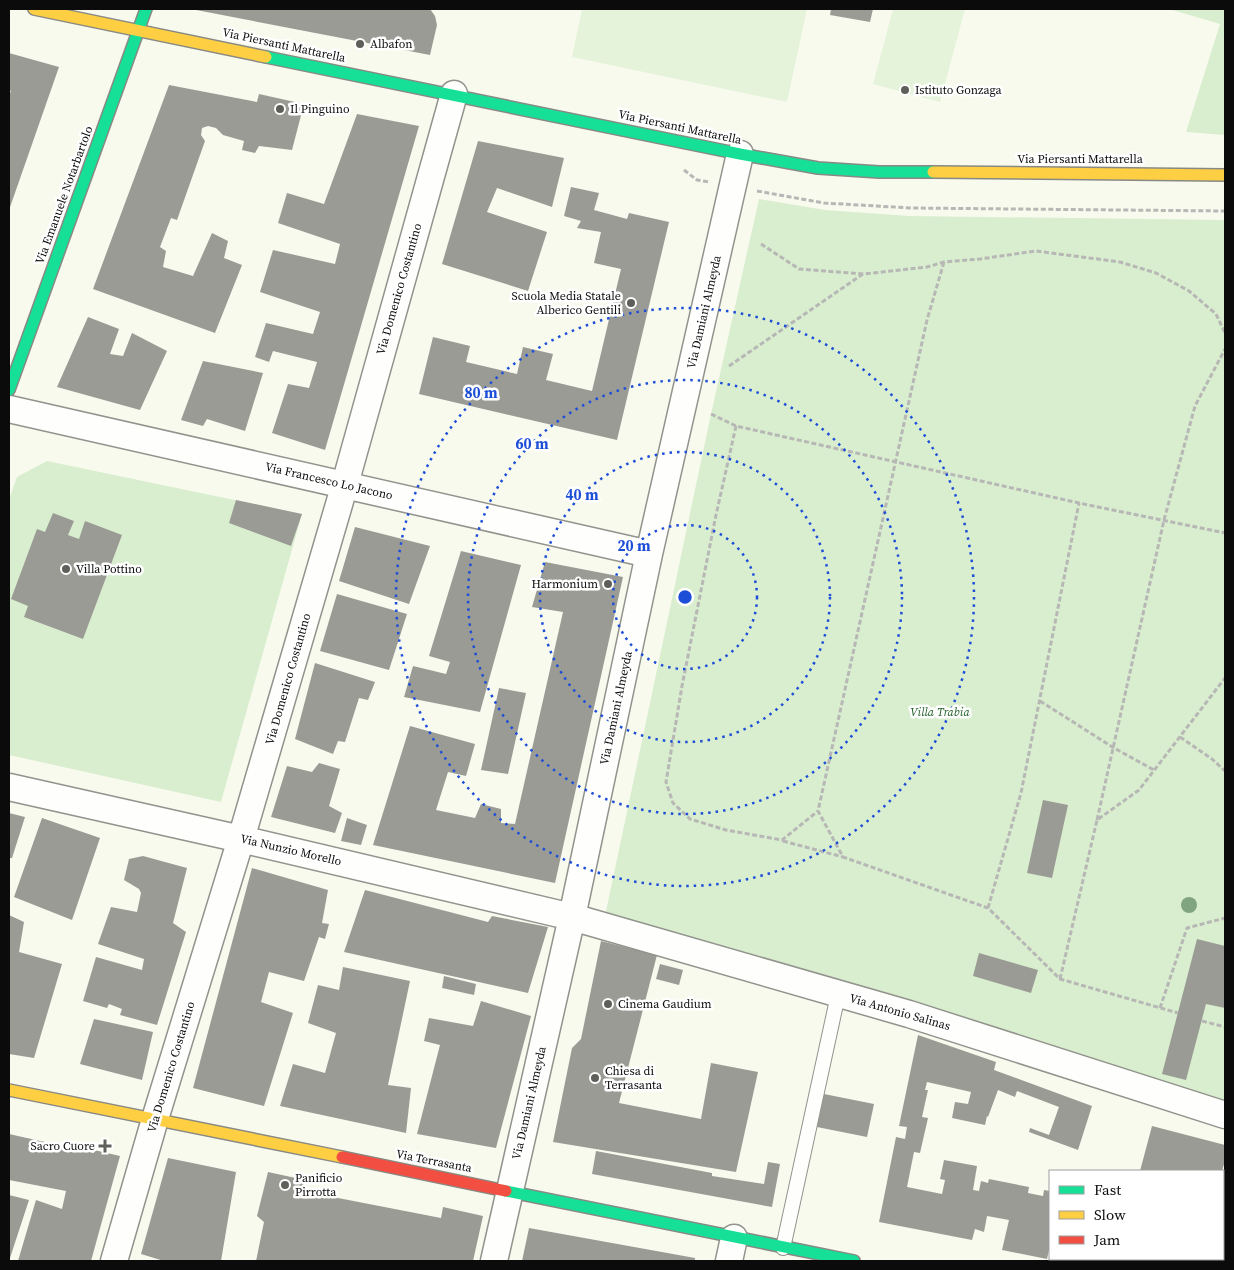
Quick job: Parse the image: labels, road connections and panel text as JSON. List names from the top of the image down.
{
  "streets": {
    "street": [
      "Via Piersanti Mattarella",
      "Via Emanuele Notarbartolo",
      "Via Domenico Costantino",
      "Via Damiani Almeyda",
      "Via Francesco Lo Jacono",
      "Via Nunzio Morello",
      "Via Antonio Salinas",
      "Via Terrasanta"
    ]
  },
  "crossings": [
    ["Via Piersanti Mattarella", "Via Emanuele Notarbartolo"],
    ["Via Piersanti Mattarella", "Via Domenico Costantino"],
    ["Via Piersanti Mattarella", "Via Damiani Almeyda"],
    ["Via Domenico Costantino", "Via Francesco Lo Jacono"],
    ["Via Domenico Costantino", "Via Nunzio Morello"],
    ["Via Domenico Costantino", "Via Terrasanta"],
    ["Via Damiani Almeyda", "Via Francesco Lo Jacono"],
    ["Via Damiani Almeyda", "Via Nunzio Morello"],
    ["Via Damiani Almeyda", "Via Antonio Salinas"],
    ["Via Damiani Almeyda", "Via Terrasanta"],
    ["Via Nunzio Morello", "Via Antonio Salinas"]
  ],
  "parks": ["Villa Trabia"],
  "places": {
    "other": [
      "Albafon",
      "Istituto Gonzaga",
      "Il Pinguino",
      "Scuola Media Statale Alberico Gentili",
      "Villa Pottino",
      "Harmonium",
      "Cinema Gaudium",
      "Chiesa di Terrasanta",
      "Panificio Pirrotta"
    ],
    "health": ["Sacro Cuore"]
  },
  "legend": ["Fast", "Slow", "Jam"],
  "rings": [
    "80 m",
    "60 m",
    "40 m",
    "20 m"
  ]
}
